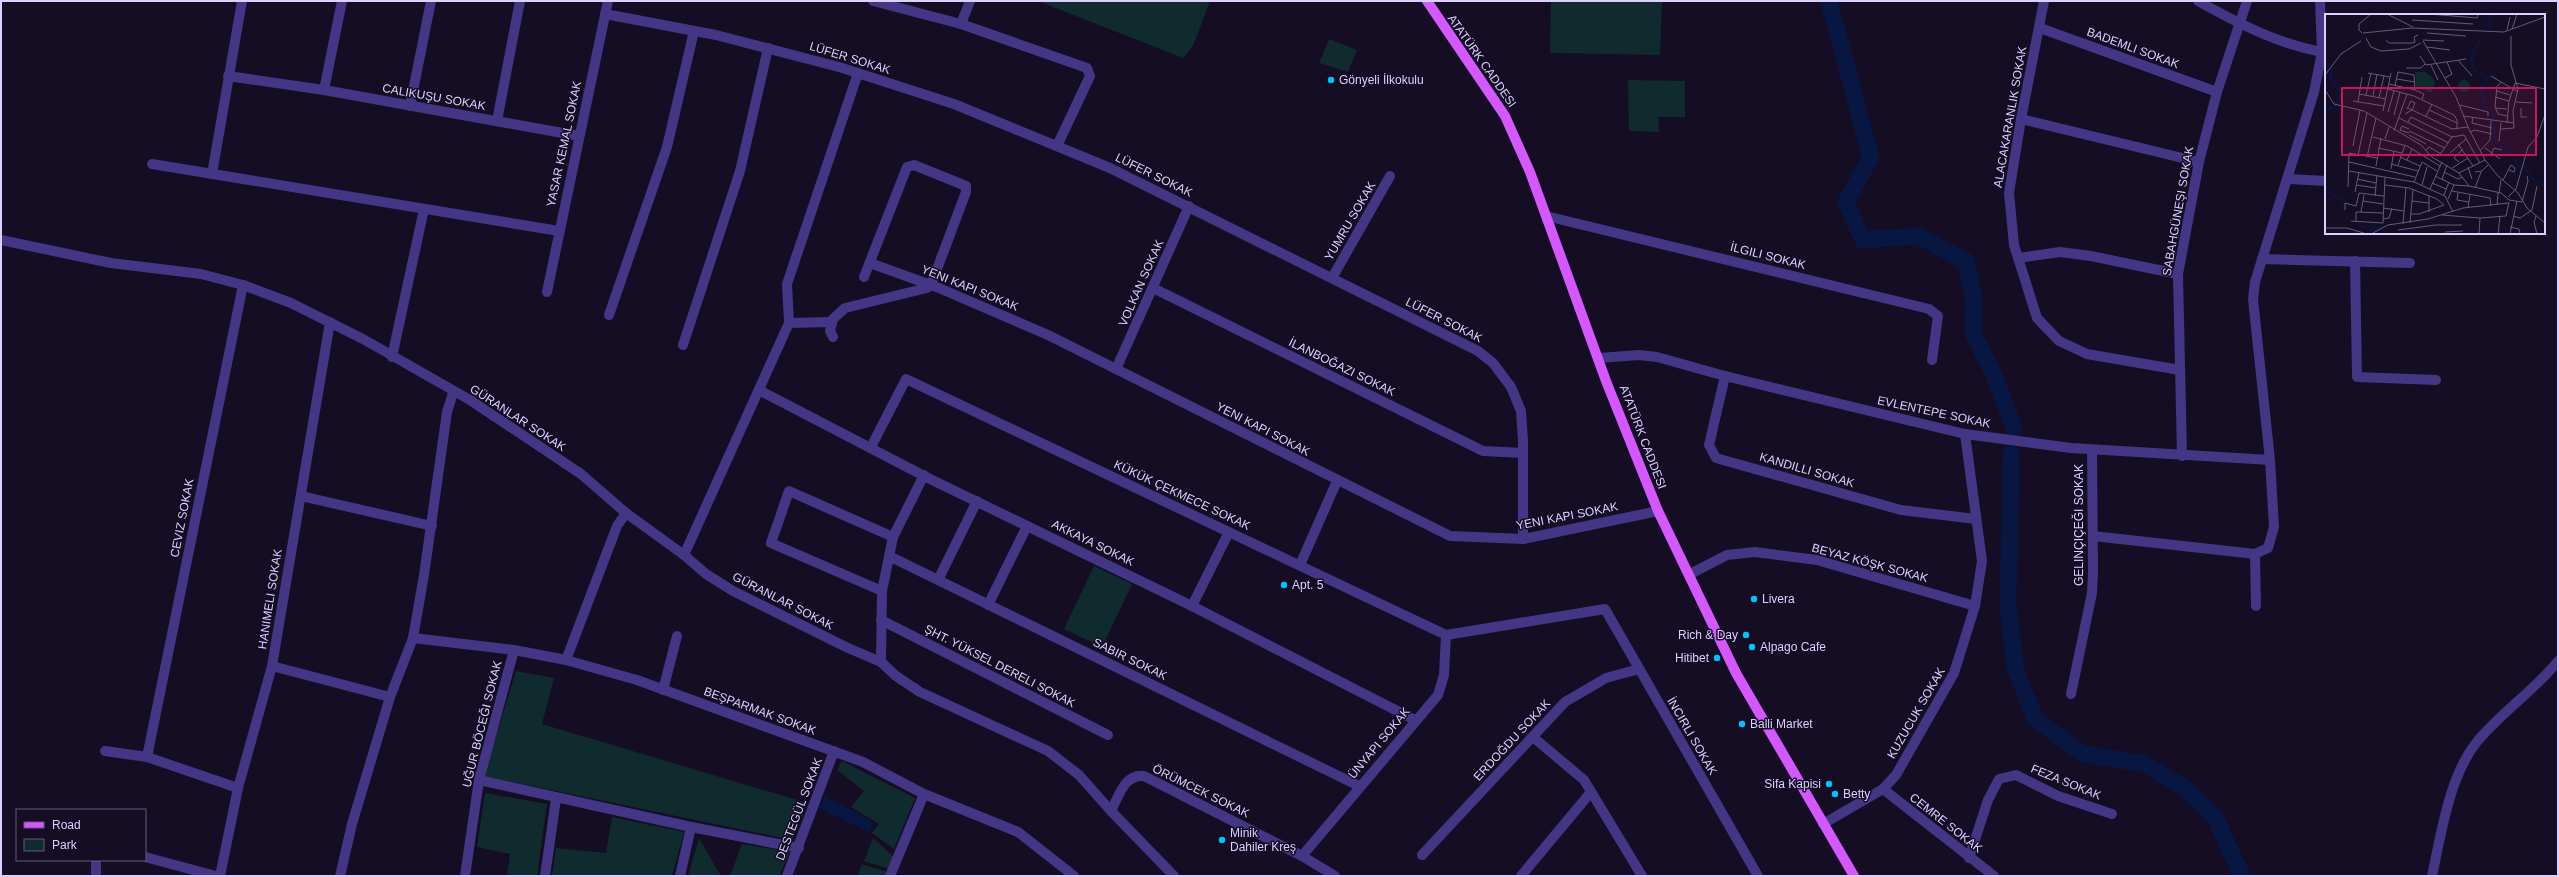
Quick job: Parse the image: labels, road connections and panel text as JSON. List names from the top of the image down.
{
  "streets": {
    "main road": ["ATATÜRK CADDESI"],
    "street": [
      "BADEMLI SOKAK",
      "LÜFER SOKAK",
      "YASAR KEMAL SOKAK",
      "SABAHGÜNEŞI SOKAK",
      "YUMRU SOKAK",
      "İLGILI SOKAK",
      "VOLKAN SOKAK",
      "EVLENTEPE SOKAK",
      "GÜRANLAR SOKAK",
      "KANDILLI SOKAK",
      "KÜKÜK ÇEKMECE SOKAK",
      "CEVIZ SOKAK",
      "GELINÇIÇEĞI SOKAK",
      "AKKAYA SOKAK",
      "BEYAZ KÖŞK SOKAK",
      "ŞHT. YÜKSEL DERELI SOKAK",
      "BEŞPARMAK SOKAK",
      "KUZUCUK SOKAK",
      "UĞUR BÖCEĞI SOKAK",
      "İNCIRLI SOKAK",
      "ERDOĞDU SOKAK",
      "FEZA SOKAK",
      "ÖRÜMCEK SOKAK",
      "DESTEGÜL SOKAK",
      "CEMRE SOKAK"
    ]
  },
  "crossings": [
    ["BADEMLI SOKAK", "SABAHGÜNEŞI SOKAK"],
    ["LÜFER SOKAK", "YASAR KEMAL SOKAK"],
    ["LÜFER SOKAK", "YUMRU SOKAK"],
    ["LÜFER SOKAK", "VOLKAN SOKAK"],
    ["ATATÜRK CADDESI", "İLGILI SOKAK"],
    ["ATATÜRK CADDESI", "EVLENTEPE SOKAK"],
    ["ATATÜRK CADDESI", "BEYAZ KÖŞK SOKAK"],
    ["ATATÜRK CADDESI", "KUZUCUK SOKAK"],
    ["SABAHGÜNEŞI SOKAK", "EVLENTEPE SOKAK"],
    ["EVLENTEPE SOKAK", "KANDILLI SOKAK"],
    ["EVLENTEPE SOKAK", "GELINÇIÇEĞI SOKAK"],
    ["EVLENTEPE SOKAK", "KUZUCUK SOKAK"],
    ["GÜRANLAR SOKAK", "CEVIZ SOKAK"],
    ["KANDILLI SOKAK", "KUZUCUK SOKAK"],
    ["KÜKÜK ÇEKMECE SOKAK", "AKKAYA SOKAK"],
    ["KÜKÜK ÇEKMECE SOKAK", "İNCIRLI SOKAK"],
    ["BEYAZ KÖŞK SOKAK", "KUZUCUK SOKAK"],
    ["BEŞPARMAK SOKAK", "UĞUR BÖCEĞI SOKAK"],
    ["BEŞPARMAK SOKAK", "DESTEGÜL SOKAK"],
    ["KUZUCUK SOKAK", "CEMRE SOKAK"],
    ["İNCIRLI SOKAK", "ERDOĞDU SOKAK"],
    ["FEZA SOKAK", "CEMRE SOKAK"]
  ],
  "places": [
    "Gönyeli İlkokulu",
    "Apt. 5",
    "Livera",
    "Rich & Day",
    "Alpago Cafe",
    "Hitibet",
    "Balli Market",
    "Sifa Kapisi",
    "Betty",
    "Minik Dahiler Kreş"
  ],
  "legend": ["Road", "Park"]
}
